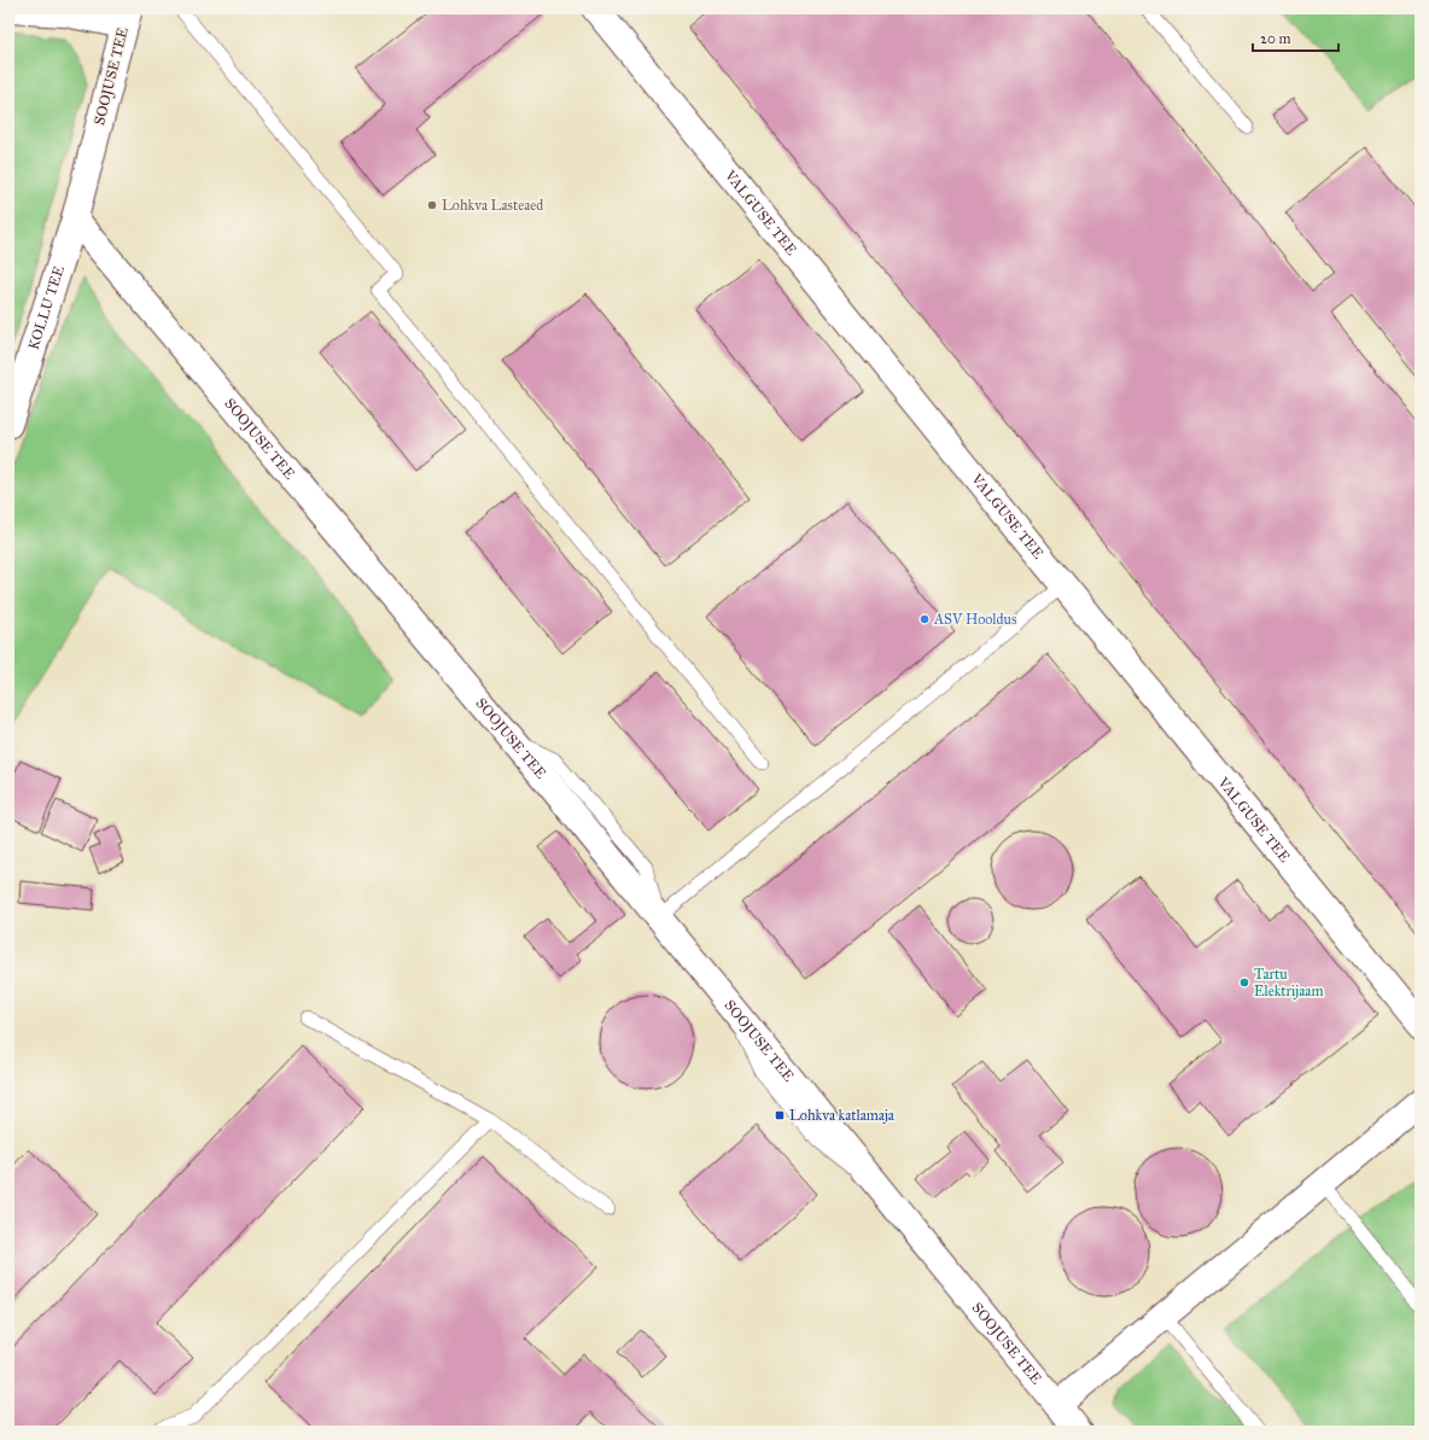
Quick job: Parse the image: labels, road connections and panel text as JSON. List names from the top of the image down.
{
  "streets": {
    "street": ["SOOJUSE TEE", "VALGUSE TEE", "KOLLU TEE"]
  },
  "crossings": [
    ["SOOJUSE TEE", "KOLLU TEE"]
  ],
  "places": {
    "other": ["Lohkva Lasteaed", "ASV Hooldus", "Tartu Elektrijaam"],
    "transit": ["Lohkva katlamaja"]
  },
  "scale_bar": "20 m"
}
